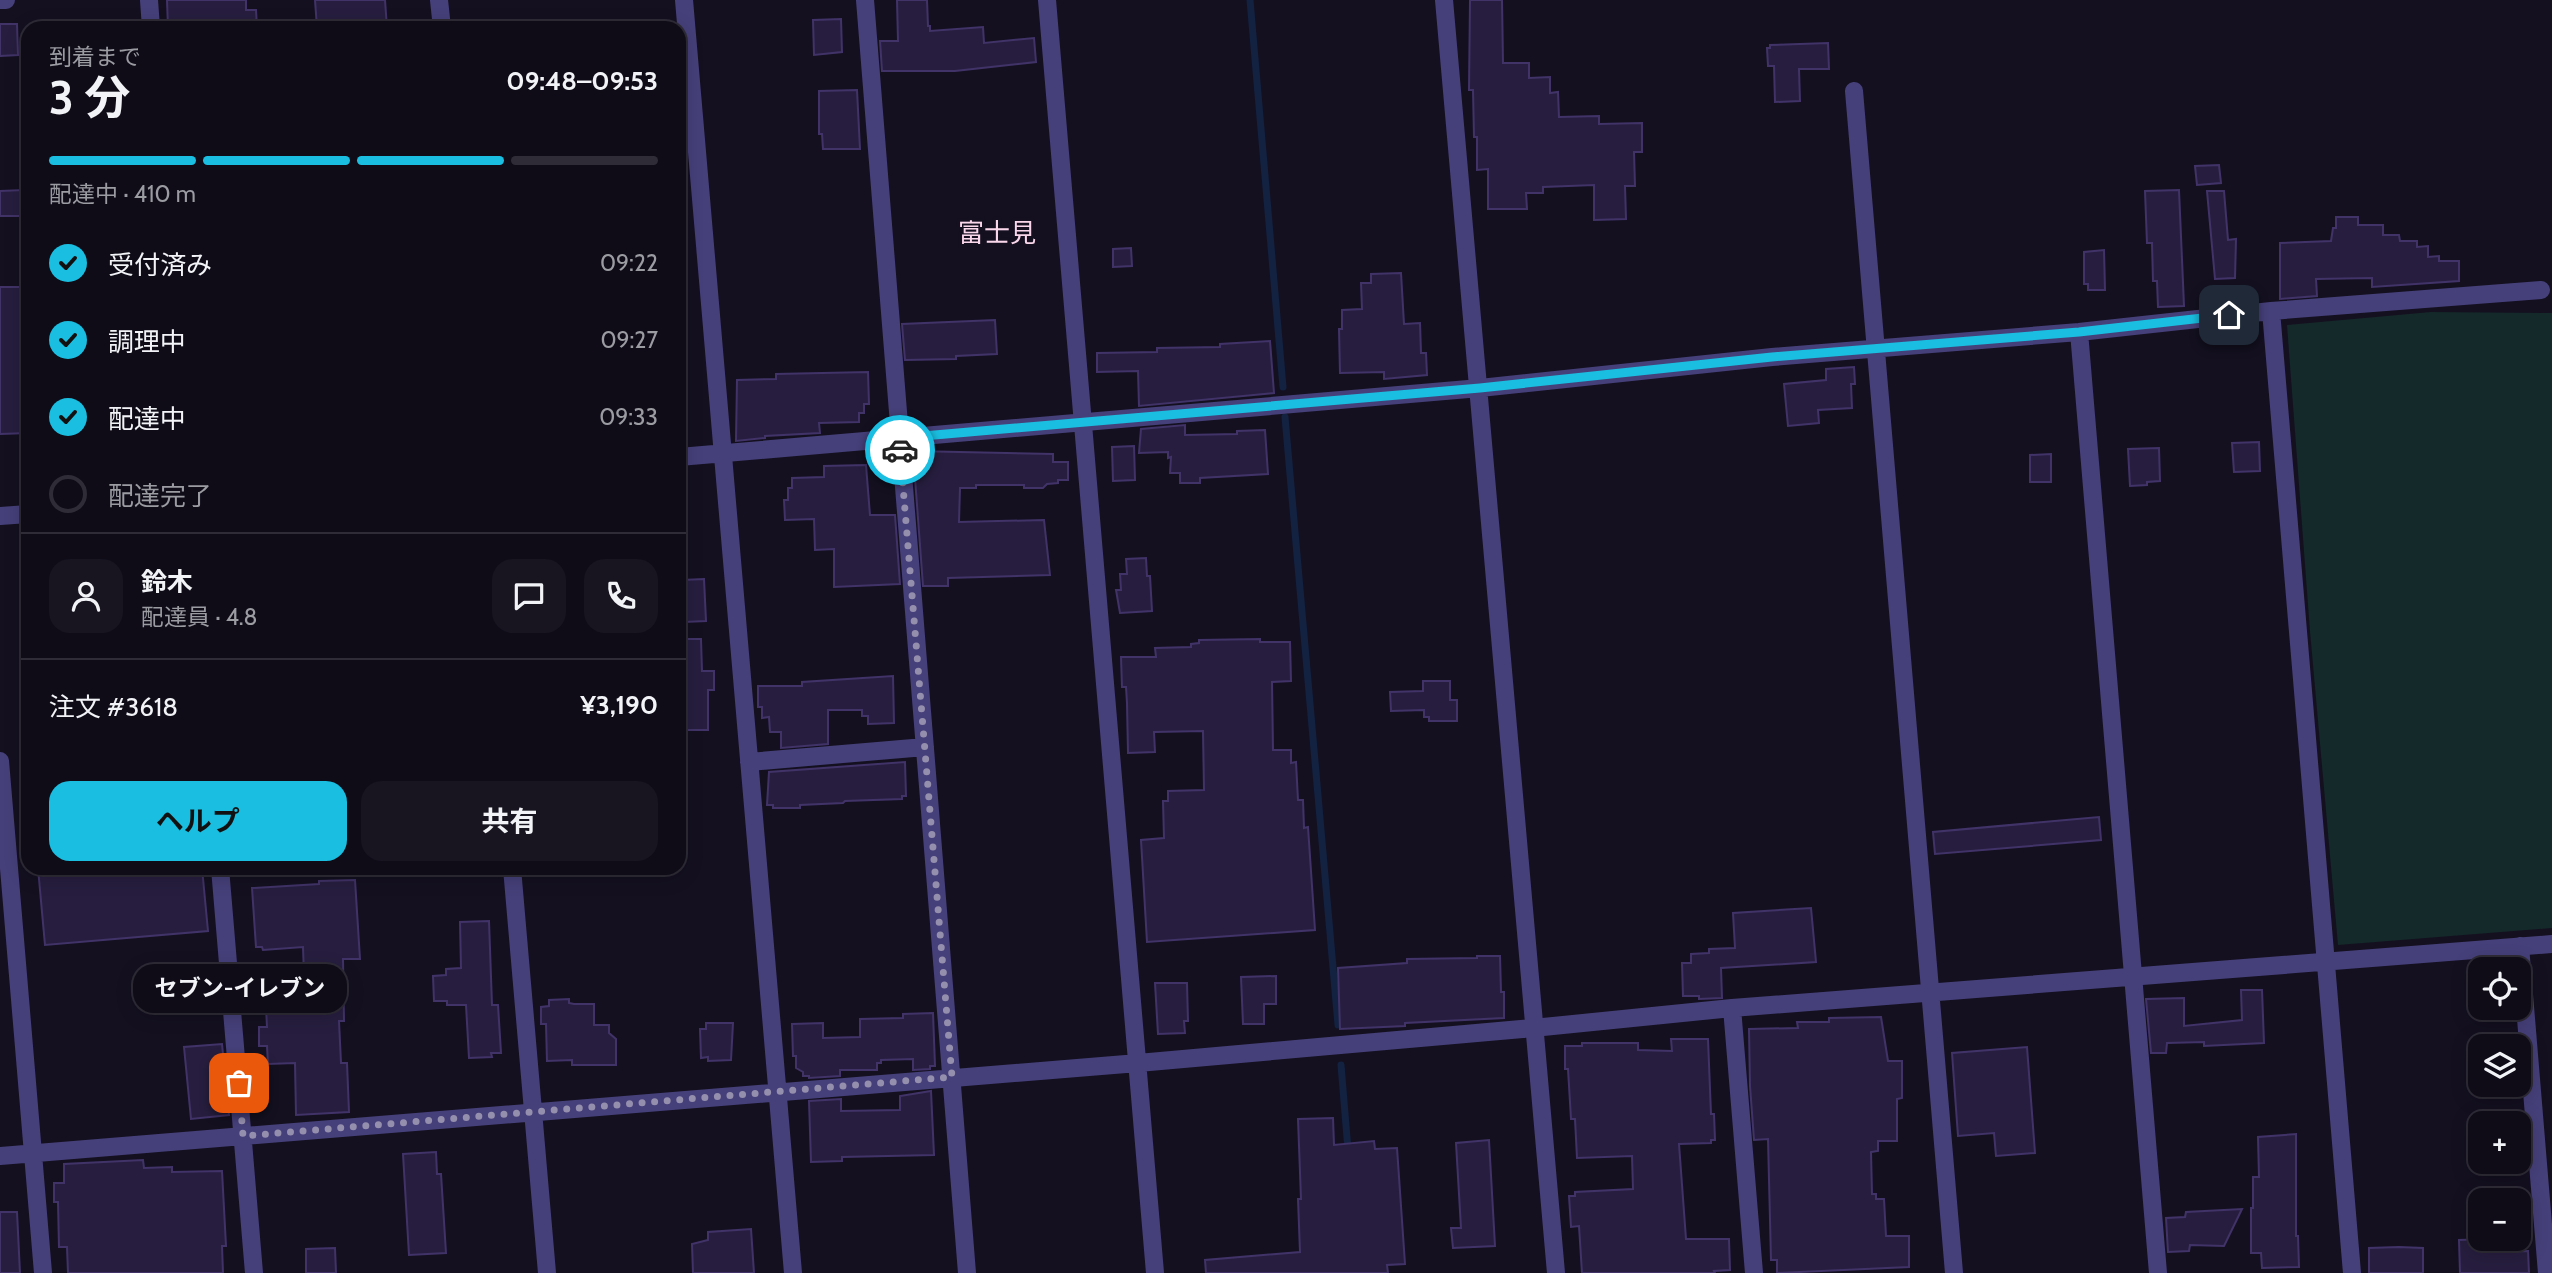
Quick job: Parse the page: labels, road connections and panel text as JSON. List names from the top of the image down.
{
  "districts": ["富士見"],
  "places": ["セブン-イレブン"],
  "page": {
    "heading": ["3 分", "到着まで", "09:48–09:53"],
    "panel": [
      "鈴木",
      "配達員 · 4.8",
      "注文 #3618",
      "¥3,190"
    ],
    "bar": "配達中 · 410 m",
    "list": [
      ["受付済み", "09:22"],
      ["調理中", "09:27"],
      ["配達中", "09:33"],
      "配達完了"
    ],
    "buttons": ["ヘルプ", "共有"],
    "map_buttons": ["+", "−"],
    "bubble": "セブン-イレブン"
  }
}
